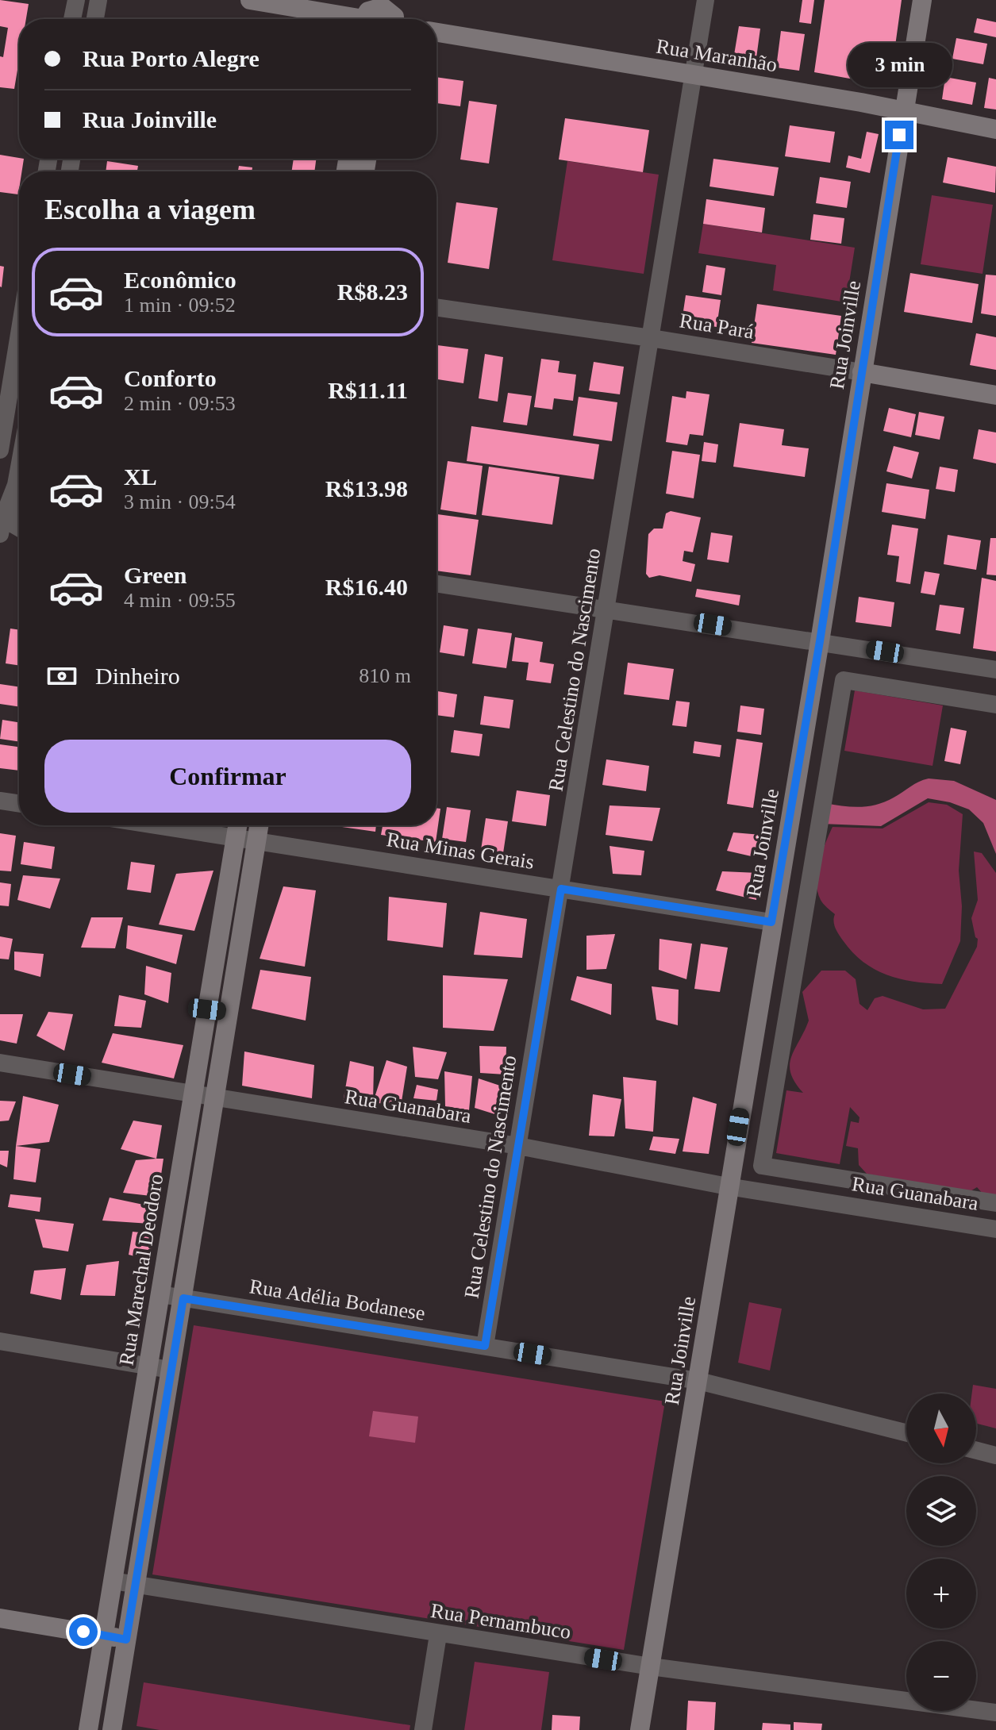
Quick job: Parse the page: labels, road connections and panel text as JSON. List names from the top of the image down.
{
  "streets": {
    "street": [
      "Rua Maranhão",
      "Rua Pará",
      "Rua Joinville",
      "Rua Celestino do Nascimento",
      "Rua Minas Gerais",
      "Rua Guanabara",
      "Rua Marechal Deodoro",
      "Rua Adélia Bodanese",
      "Rua Pernambuco"
    ]
  },
  "crossings": [
    ["Rua Maranhão", "Rua Joinville"],
    ["Rua Maranhão", "Rua Celestino do Nascimento"],
    ["Rua Pará", "Rua Joinville"],
    ["Rua Pará", "Rua Celestino do Nascimento"],
    ["Rua Joinville", "Rua Minas Gerais"],
    ["Rua Joinville", "Rua Guanabara"],
    ["Rua Joinville", "Rua Adélia Bodanese"],
    ["Rua Joinville", "Rua Pernambuco"],
    ["Rua Celestino do Nascimento", "Rua Minas Gerais"],
    ["Rua Celestino do Nascimento", "Rua Guanabara"],
    ["Rua Celestino do Nascimento", "Rua Adélia Bodanese"],
    ["Rua Minas Gerais", "Rua Marechal Deodoro"],
    ["Rua Guanabara", "Rua Marechal Deodoro"],
    ["Rua Marechal Deodoro", "Rua Adélia Bodanese"],
    ["Rua Marechal Deodoro", "Rua Pernambuco"]
  ],
  "north": "bottom",
  "page": {
    "banner": ["Rua Porto Alegre", "Rua Joinville"],
    "bubble": "3 min",
    "heading": "Escolha a viagem",
    "list": [
      {
        "name": "Econômico",
        "note": "1 min · 09:52",
        "value": "R$8.23"
      },
      {
        "name": "Conforto",
        "note": "2 min · 09:53",
        "value": "R$11.11"
      },
      {
        "name": "XL",
        "note": "3 min · 09:54",
        "value": "R$13.98"
      },
      {
        "name": "Green",
        "note": "4 min · 09:55",
        "value": "R$16.40"
      }
    ],
    "pay": ["Dinheiro", "810 m"],
    "buttons": "Confirmar",
    "map_buttons": ["+", "−"]
  }
}
